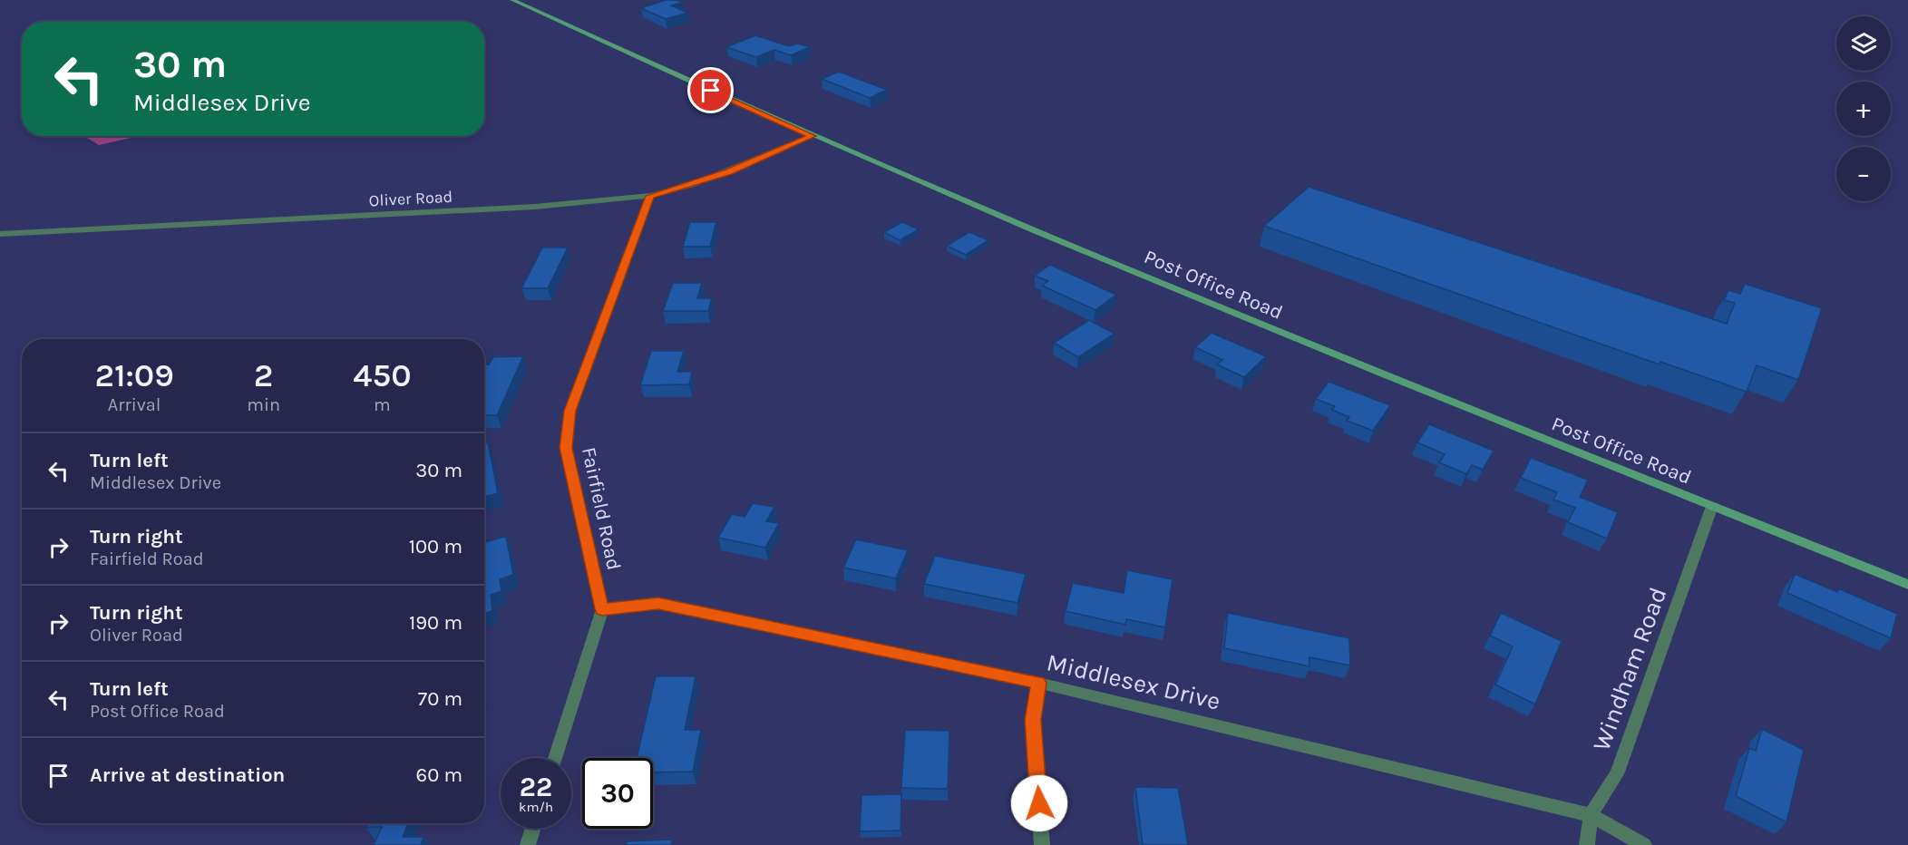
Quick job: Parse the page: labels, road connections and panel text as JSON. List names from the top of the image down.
{
  "streets": {
    "street": [
      "Oliver Road",
      "Post Office Road",
      "Fairfield Road",
      "Windham Road",
      "Middlesex Drive"
    ]
  },
  "crossings": [
    ["Oliver Road", "Post Office Road"],
    ["Oliver Road", "Fairfield Road"],
    ["Post Office Road", "Windham Road"],
    ["Fairfield Road", "Middlesex Drive"],
    ["Windham Road", "Middlesex Drive"]
  ],
  "page": {
    "map_buttons": ["+", "−"],
    "turn": ["30 m", "Middlesex Drive"],
    "eta": [
      "21:09",
      "Arrival",
      "2",
      "min",
      "450",
      "m"
    ],
    "list": [
      {
        "name": "Turn left",
        "note": "Middlesex Drive",
        "value": "30 m"
      },
      {
        "name": "Turn right",
        "note": "Fairfield Road",
        "value": "100 m"
      },
      {
        "name": "Turn right",
        "note": "Oliver Road",
        "value": "190 m"
      },
      {
        "name": "Turn left",
        "note": "Post Office Road",
        "value": "70 m"
      },
      {
        "name": "Arrive at destination",
        "value": "60 m"
      }
    ],
    "speed": "22 km/h",
    "limit": "30"
  }
}
